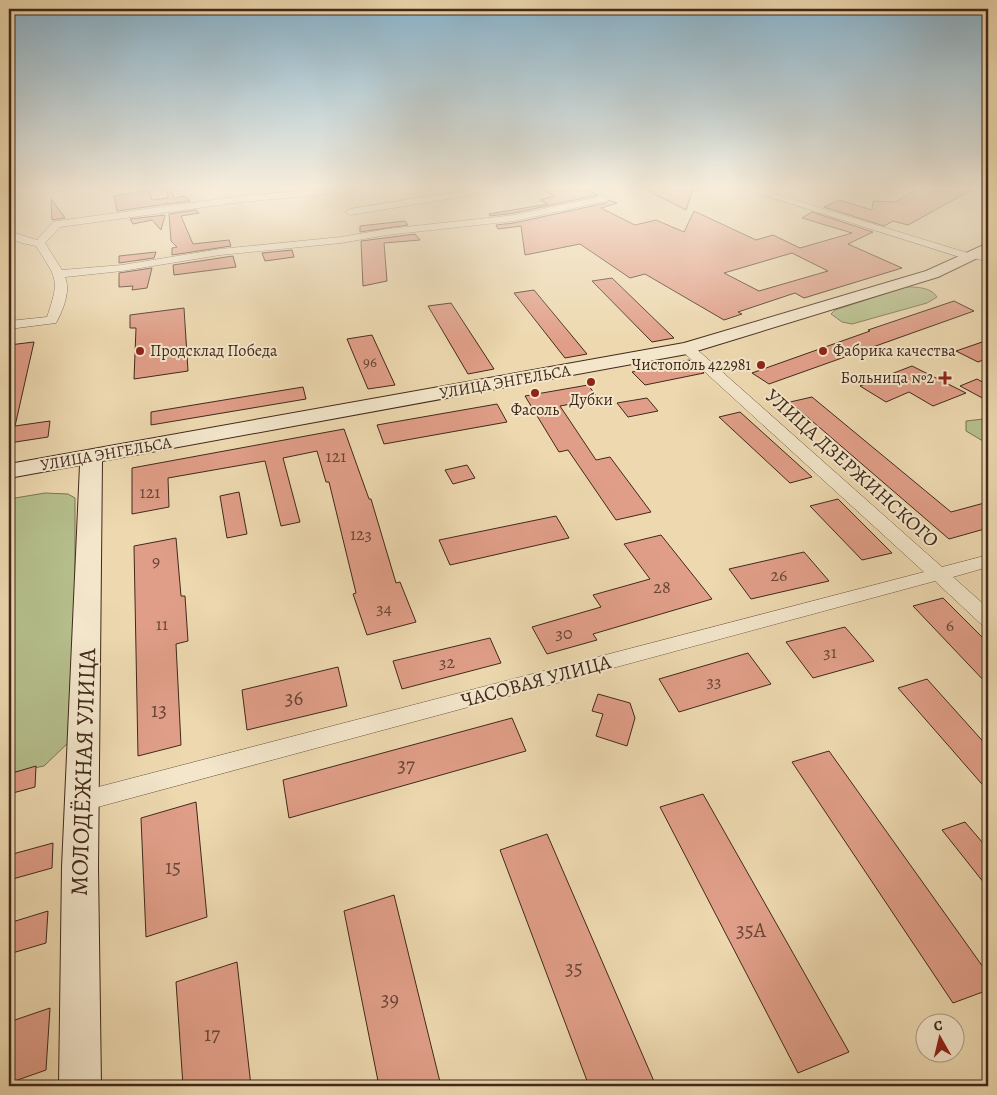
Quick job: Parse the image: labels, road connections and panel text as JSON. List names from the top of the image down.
{
  "streets": {
    "main road": ["УЛИЦА ЭНГЕЛЬСА", "МОЛОДЁЖНАЯ УЛИЦА"],
    "street": ["УЛИЦА ДЗЕРЖИНСКОГО", "ЧАСОВАЯ УЛИЦА"]
  },
  "crossings": [
    ["УЛИЦА ЭНГЕЛЬСА", "УЛИЦА ДЗЕРЖИНСКОГО"],
    ["УЛИЦА ЭНГЕЛЬСА", "МОЛОДЁЖНАЯ УЛИЦА"],
    ["УЛИЦА ДЗЕРЖИНСКОГО", "ЧАСОВАЯ УЛИЦА"],
    ["ЧАСОВАЯ УЛИЦА", "МОЛОДЁЖНАЯ УЛИЦА"]
  ],
  "places": {
    "other": [
      "Продсклад Победа",
      "Фабрика качества",
      "Чистополь 422981",
      "Дубки",
      "Фасоль"
    ],
    "health": ["Больница №2"]
  },
  "house_numbers": [
    "96",
    "121",
    "121",
    "123",
    "9",
    "26",
    "28",
    "34",
    "11",
    "6",
    "30",
    "31",
    "32",
    "33",
    "36",
    "13",
    "37",
    "15",
    "35А",
    "35",
    "39",
    "17"
  ],
  "north": "top"
}
